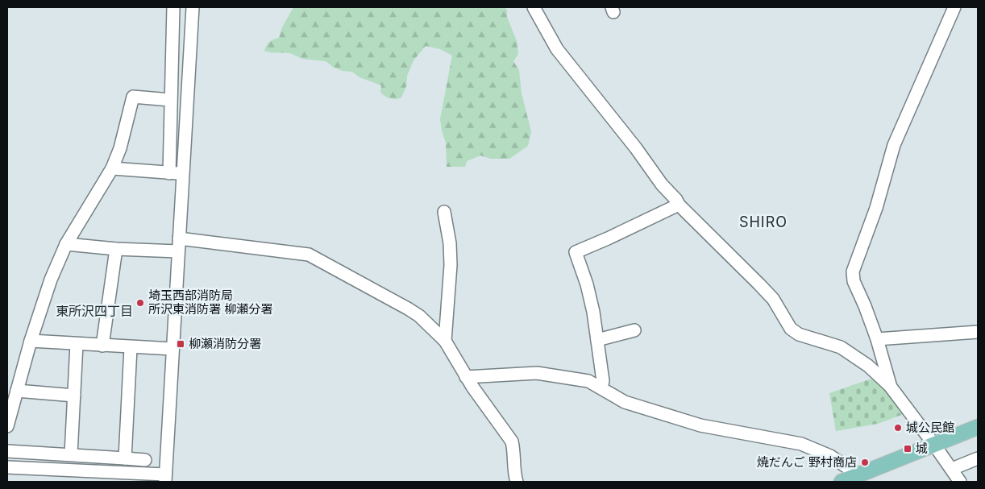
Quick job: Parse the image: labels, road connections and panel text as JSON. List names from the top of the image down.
{
  "districts": ["SHIRO", "東所沢四丁目"],
  "places": {
    "other": ["埼玉西部消防局 所沢東消防署 柳瀬分署", "城公民館", "焼だんご 野村商店"],
    "transit": ["柳瀬消防分署", "城"]
  }
}
